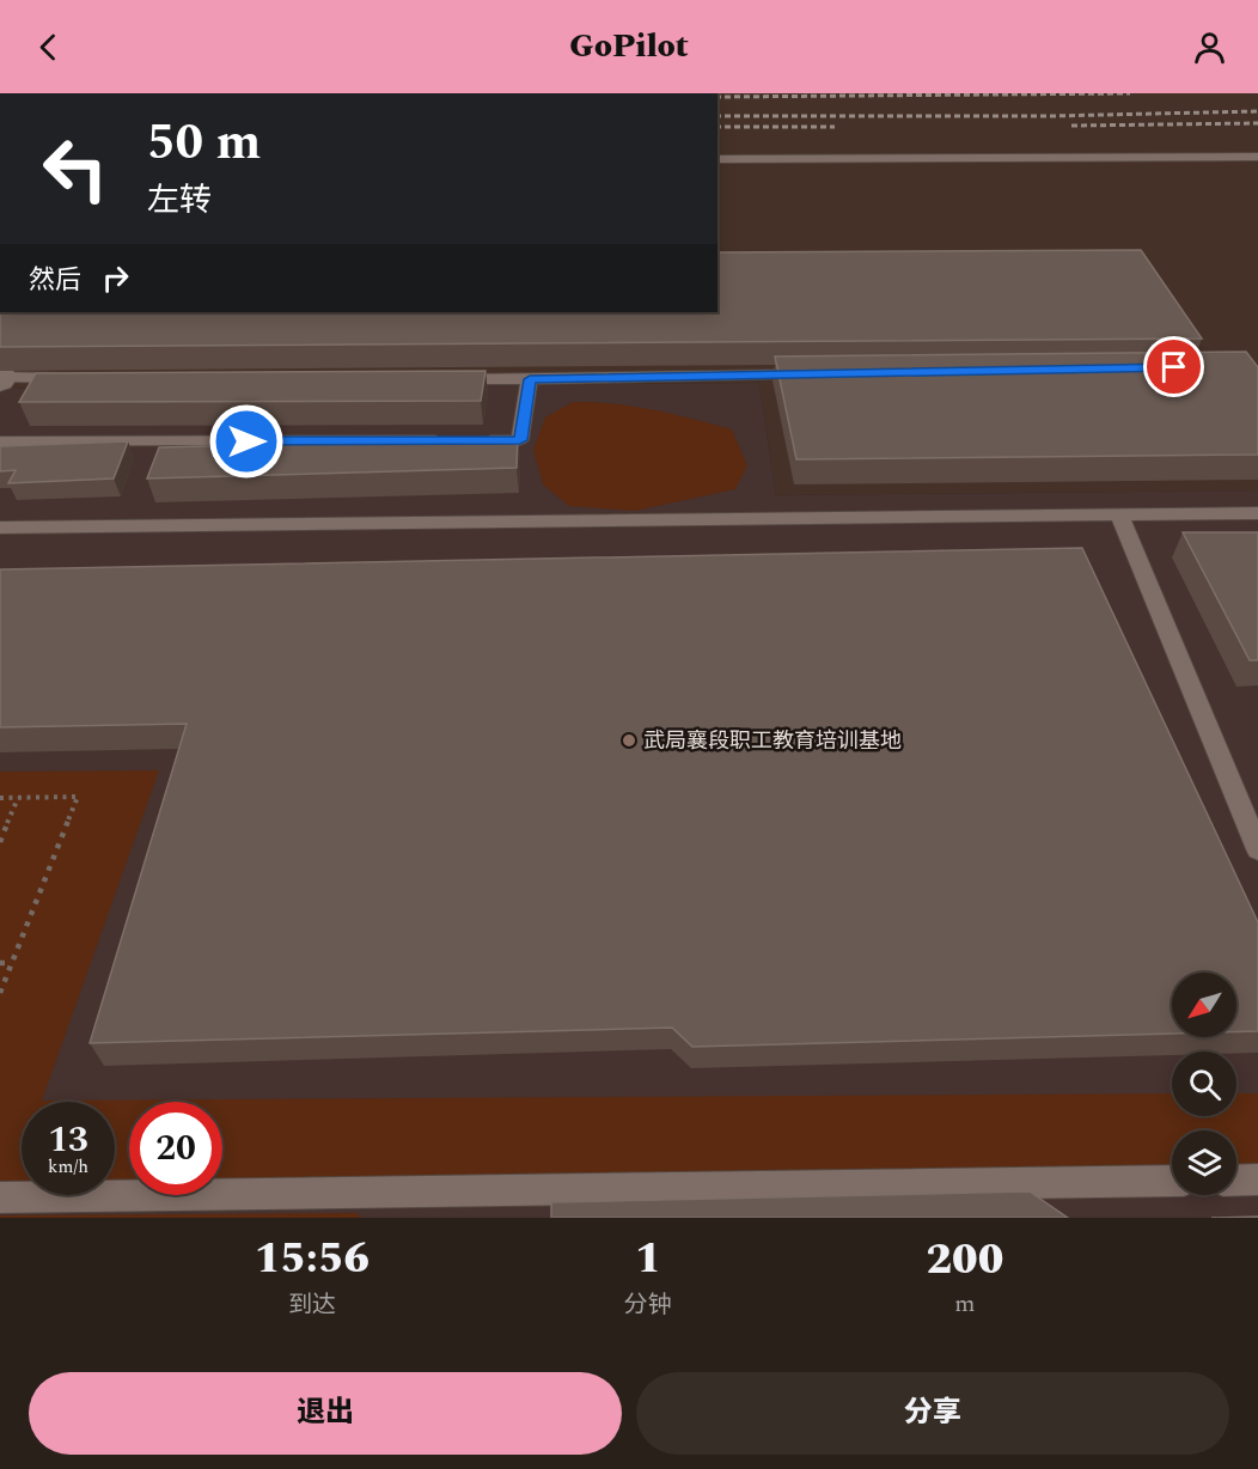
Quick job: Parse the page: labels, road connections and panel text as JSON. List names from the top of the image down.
{
  "places": ["武局襄段职工教育培训基地"],
  "north": "bottom left",
  "page": {
    "header": "GoPilot",
    "turn": ["50 m", "左转"],
    "then": "然后",
    "speed": "13 km/h",
    "limit": "20",
    "eta": [
      "15:56",
      "到达",
      "1",
      "分钟",
      "200",
      "m"
    ],
    "buttons": ["退出", "分享"]
  }
}
